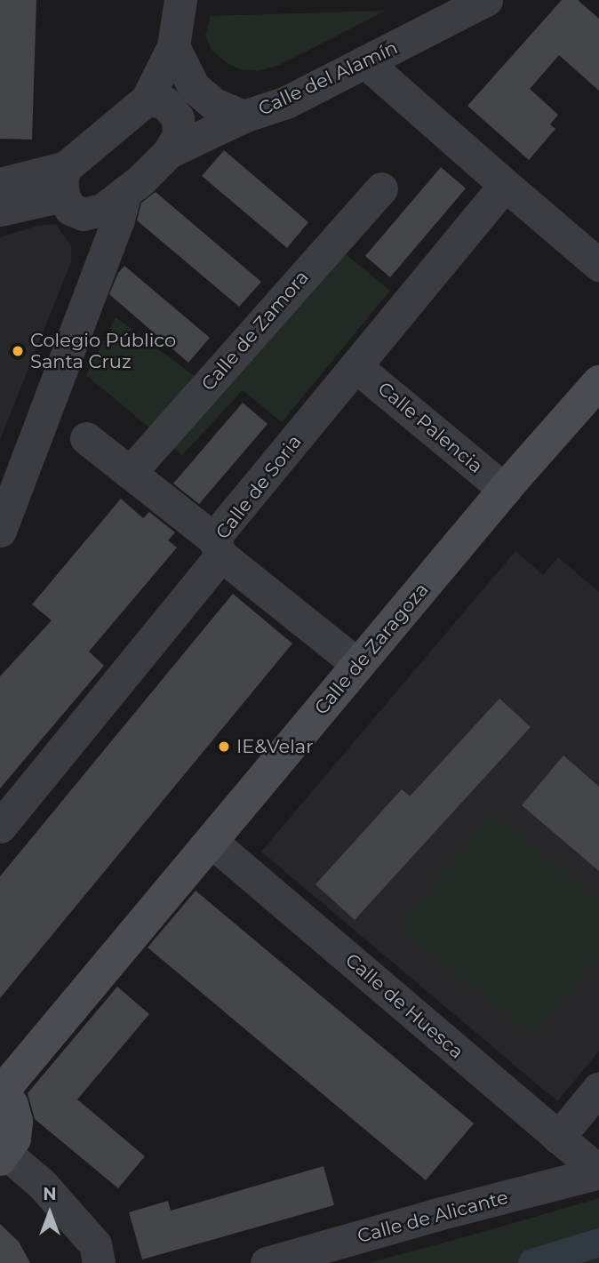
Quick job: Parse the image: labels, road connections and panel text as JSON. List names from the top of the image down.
{
  "streets": {
    "street": [
      "Calle del Alamín",
      "Calle de Zamora",
      "Calle Palencia",
      "Calle de Soria",
      "Calle de Zaragoza",
      "Calle de Huesca",
      "Calle de Alicante"
    ]
  },
  "crossings": [
    ["Calle Palencia", "Calle de Soria"],
    ["Calle Palencia", "Calle de Zaragoza"],
    ["Calle de Zaragoza", "Calle de Huesca"],
    ["Calle de Huesca", "Calle de Alicante"]
  ],
  "places": ["Colegio Público Santa Cruz", "IE&Velar"],
  "north": "top"
}
